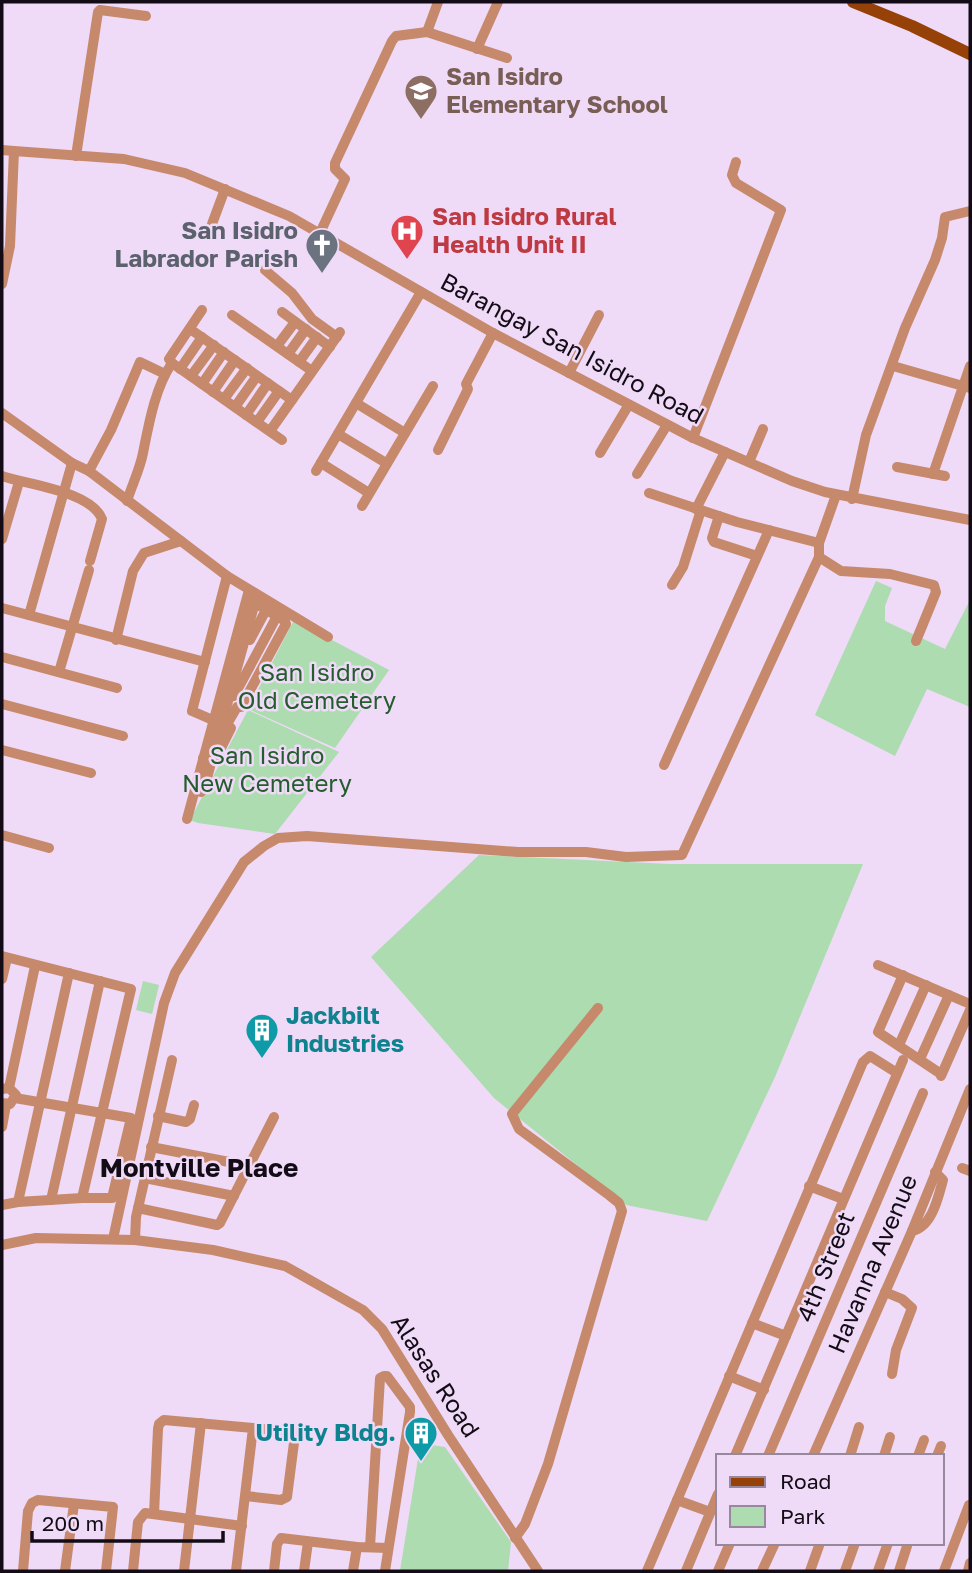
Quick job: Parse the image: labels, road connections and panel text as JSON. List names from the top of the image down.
{
  "streets": {
    "street": [
      "Barangay San Isidro Road",
      "Havanna Avenue",
      "4th Street",
      "Alasas Road"
    ]
  },
  "districts": ["Montville Place"],
  "parks": ["San Isidro Old Cemetery", "San Isidro New Cemetery"],
  "places": {
    "school or university": ["San Isidro Elementary School"],
    "hospital": ["San Isidro Rural Health Unit II"],
    "church": ["San Isidro Labrador Parish"],
    "building": ["Jackbilt Industries", "Utility Bldg."]
  },
  "legend": ["Road", "Park"],
  "scale_bar": "200 m"
}
